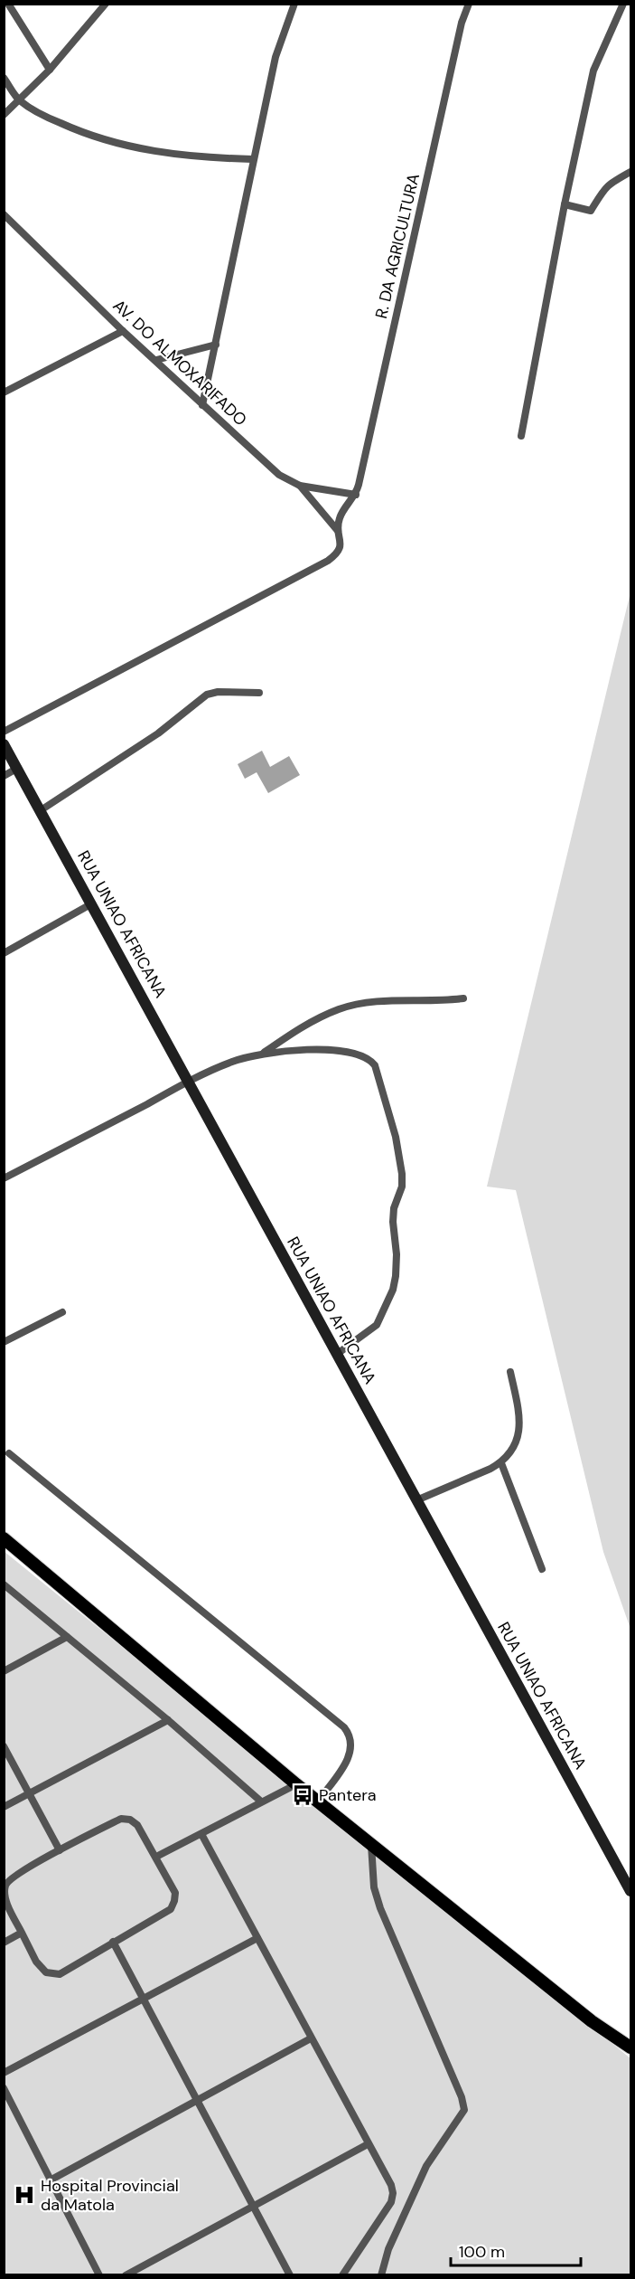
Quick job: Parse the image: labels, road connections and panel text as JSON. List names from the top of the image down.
{
  "streets": {
    "main road": ["RUA UNIAO AFRICANA"],
    "street": ["R. DA AGRICULTURA", "AV. DO ALMOXARIFADO"]
  },
  "crossings": [
    ["R. DA AGRICULTURA", "AV. DO ALMOXARIFADO"]
  ],
  "places": {
    "bus stop": ["Pantera"],
    "hospital": ["Hospital Provincial da Matola"]
  },
  "scale_bar": "100 m"
}
